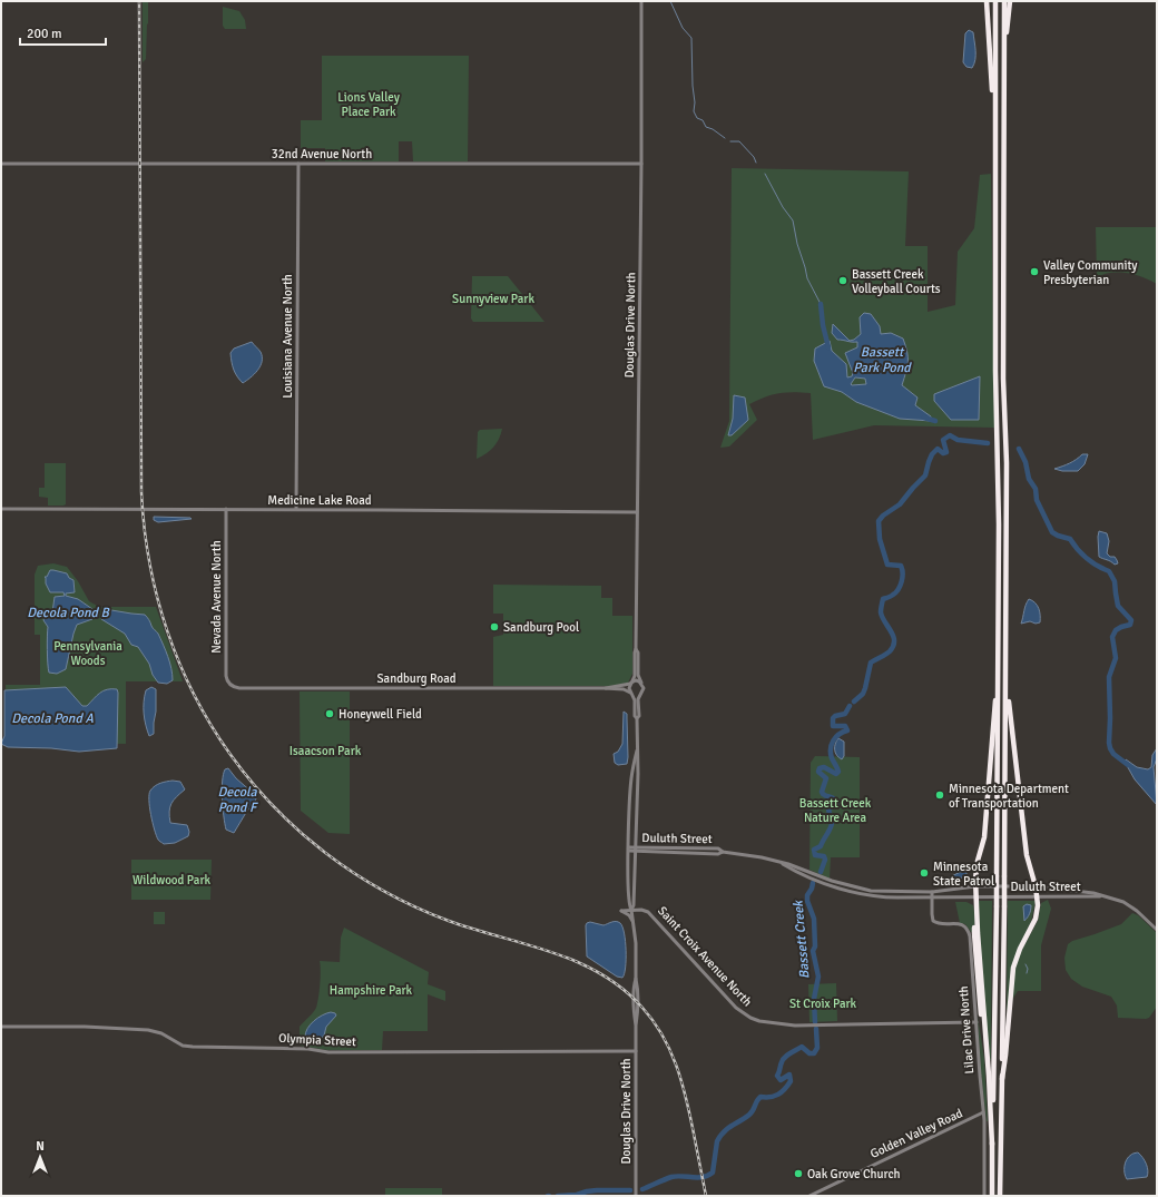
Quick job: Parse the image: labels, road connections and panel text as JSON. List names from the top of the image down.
{
  "streets": {
    "street": [
      "32nd Avenue North",
      "Douglas Drive North",
      "Louisiana Avenue North",
      "Medicine Lake Road",
      "Nevada Avenue North",
      "Sandburg Road",
      "Duluth Street",
      "Saint Croix Avenue North",
      "Lilac Drive North",
      "Olympia Street",
      "Golden Valley Road"
    ]
  },
  "crossings": [
    ["32nd Avenue North", "Douglas Drive North"],
    ["32nd Avenue North", "Louisiana Avenue North"],
    ["Douglas Drive North", "Medicine Lake Road"],
    ["Douglas Drive North", "Sandburg Road"],
    ["Douglas Drive North", "Duluth Street"],
    ["Douglas Drive North", "Saint Croix Avenue North"],
    ["Douglas Drive North", "Olympia Street"],
    ["Louisiana Avenue North", "Medicine Lake Road"],
    ["Medicine Lake Road", "Nevada Avenue North"],
    ["Nevada Avenue North", "Sandburg Road"],
    ["Duluth Street", "Lilac Drive North"],
    ["Saint Croix Avenue North", "Lilac Drive North"],
    ["Lilac Drive North", "Golden Valley Road"]
  ],
  "water": [
    "Bassett Park Pond",
    "Decola Pond B",
    "Decola Pond A",
    "Decola Pond F",
    "Bassett Creek"
  ],
  "parks": [
    "Lions Valley Place Park",
    "Sunnyview Park",
    "Pennsylvania Woods",
    "Isaacson Park",
    "Bassett Creek Nature Area",
    "Wildwood Park",
    "Hampshire Park",
    "St Croix Park"
  ],
  "places": [
    "Valley Community Presbyterian",
    "Bassett Creek Volleyball Courts",
    "Sandburg Pool",
    "Honeywell Field",
    "Minnesota Department of Transportation",
    "Minnesota State Patrol",
    "Oak Grove Church"
  ],
  "scale_bar": "200 m",
  "north": "top"
}
